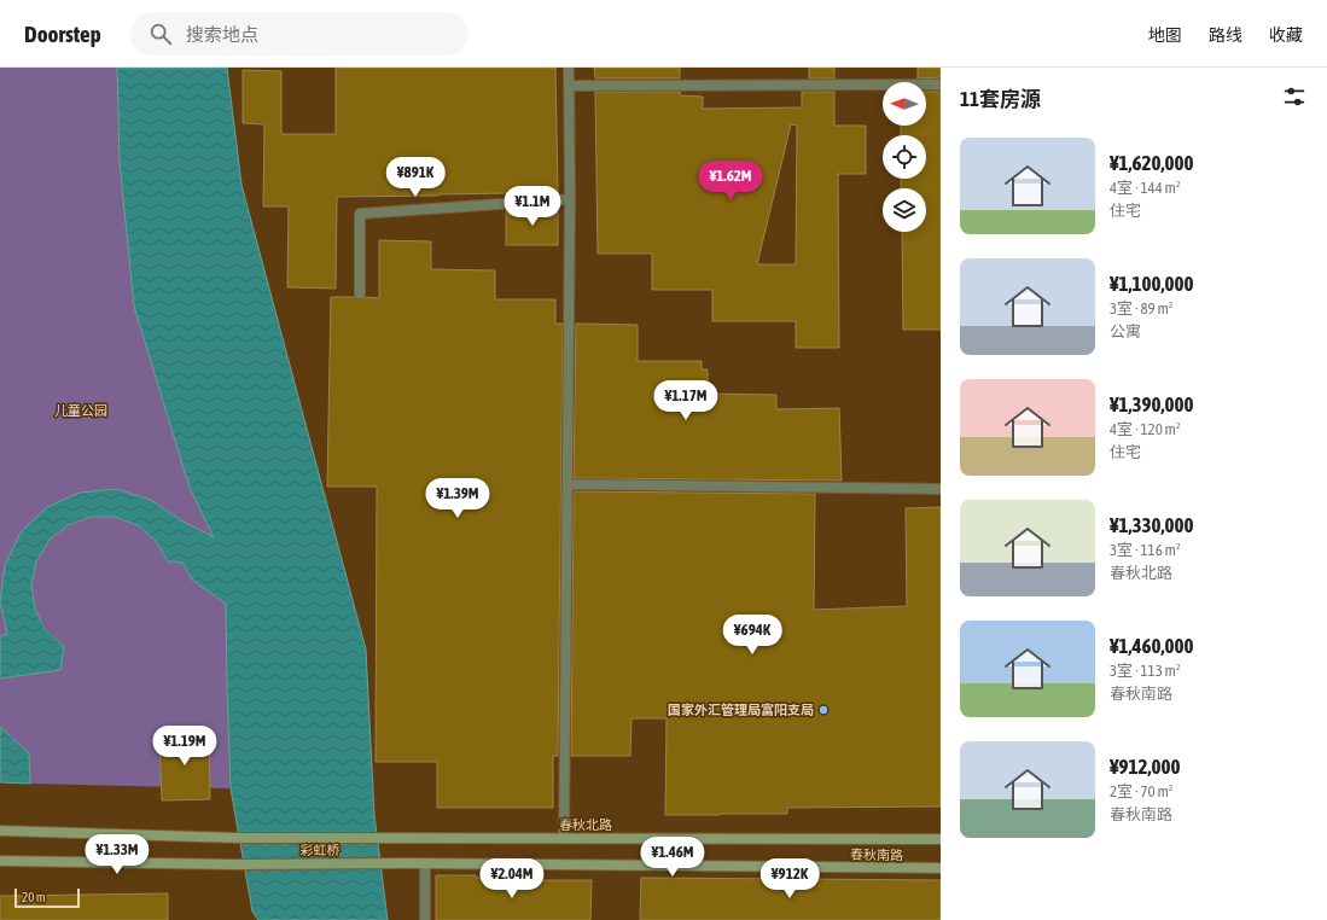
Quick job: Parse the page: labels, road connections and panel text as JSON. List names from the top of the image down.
{
  "streets": {
    "street": ["春秋北路", "彩虹桥", "春秋南路"]
  },
  "crossings": [
    ["春秋北路", "彩虹桥"],
    ["彩虹桥", "春秋南路"]
  ],
  "parks": ["儿童公园"],
  "places": ["国家外汇管理局富阳支局"],
  "scale_bar": "20 m",
  "north": "left",
  "page": {
    "header": "Doorstep",
    "search": "搜索地点",
    "nav": ["地图", "路线", "收藏"],
    "heading": "11套房源",
    "list": [
      {
        "name": "¥1,620,000",
        "note": "4室 · 144 m² · 住宅"
      },
      {
        "name": "¥1,100,000",
        "note": "3室 · 89 m² · 公寓"
      },
      {
        "name": "¥1,390,000",
        "note": "4室 · 120 m² · 住宅"
      },
      {
        "name": "¥1,330,000",
        "note": "3室 · 116 m² · 春秋北路"
      },
      {
        "name": "¥1,460,000",
        "note": "3室 · 113 m² · 春秋南路"
      },
      {
        "name": "¥912,000",
        "note": "2室 · 70 m² · 春秋南路"
      }
    ],
    "price": [
      "¥891K",
      "¥1.62M",
      "¥1.1M",
      "¥1.17M",
      "¥1.39M",
      "¥694K",
      "¥1.19M",
      "¥1.33M",
      "¥1.46M",
      "¥2.04M",
      "¥912K"
    ],
    "scale": "20 m"
  }
}
